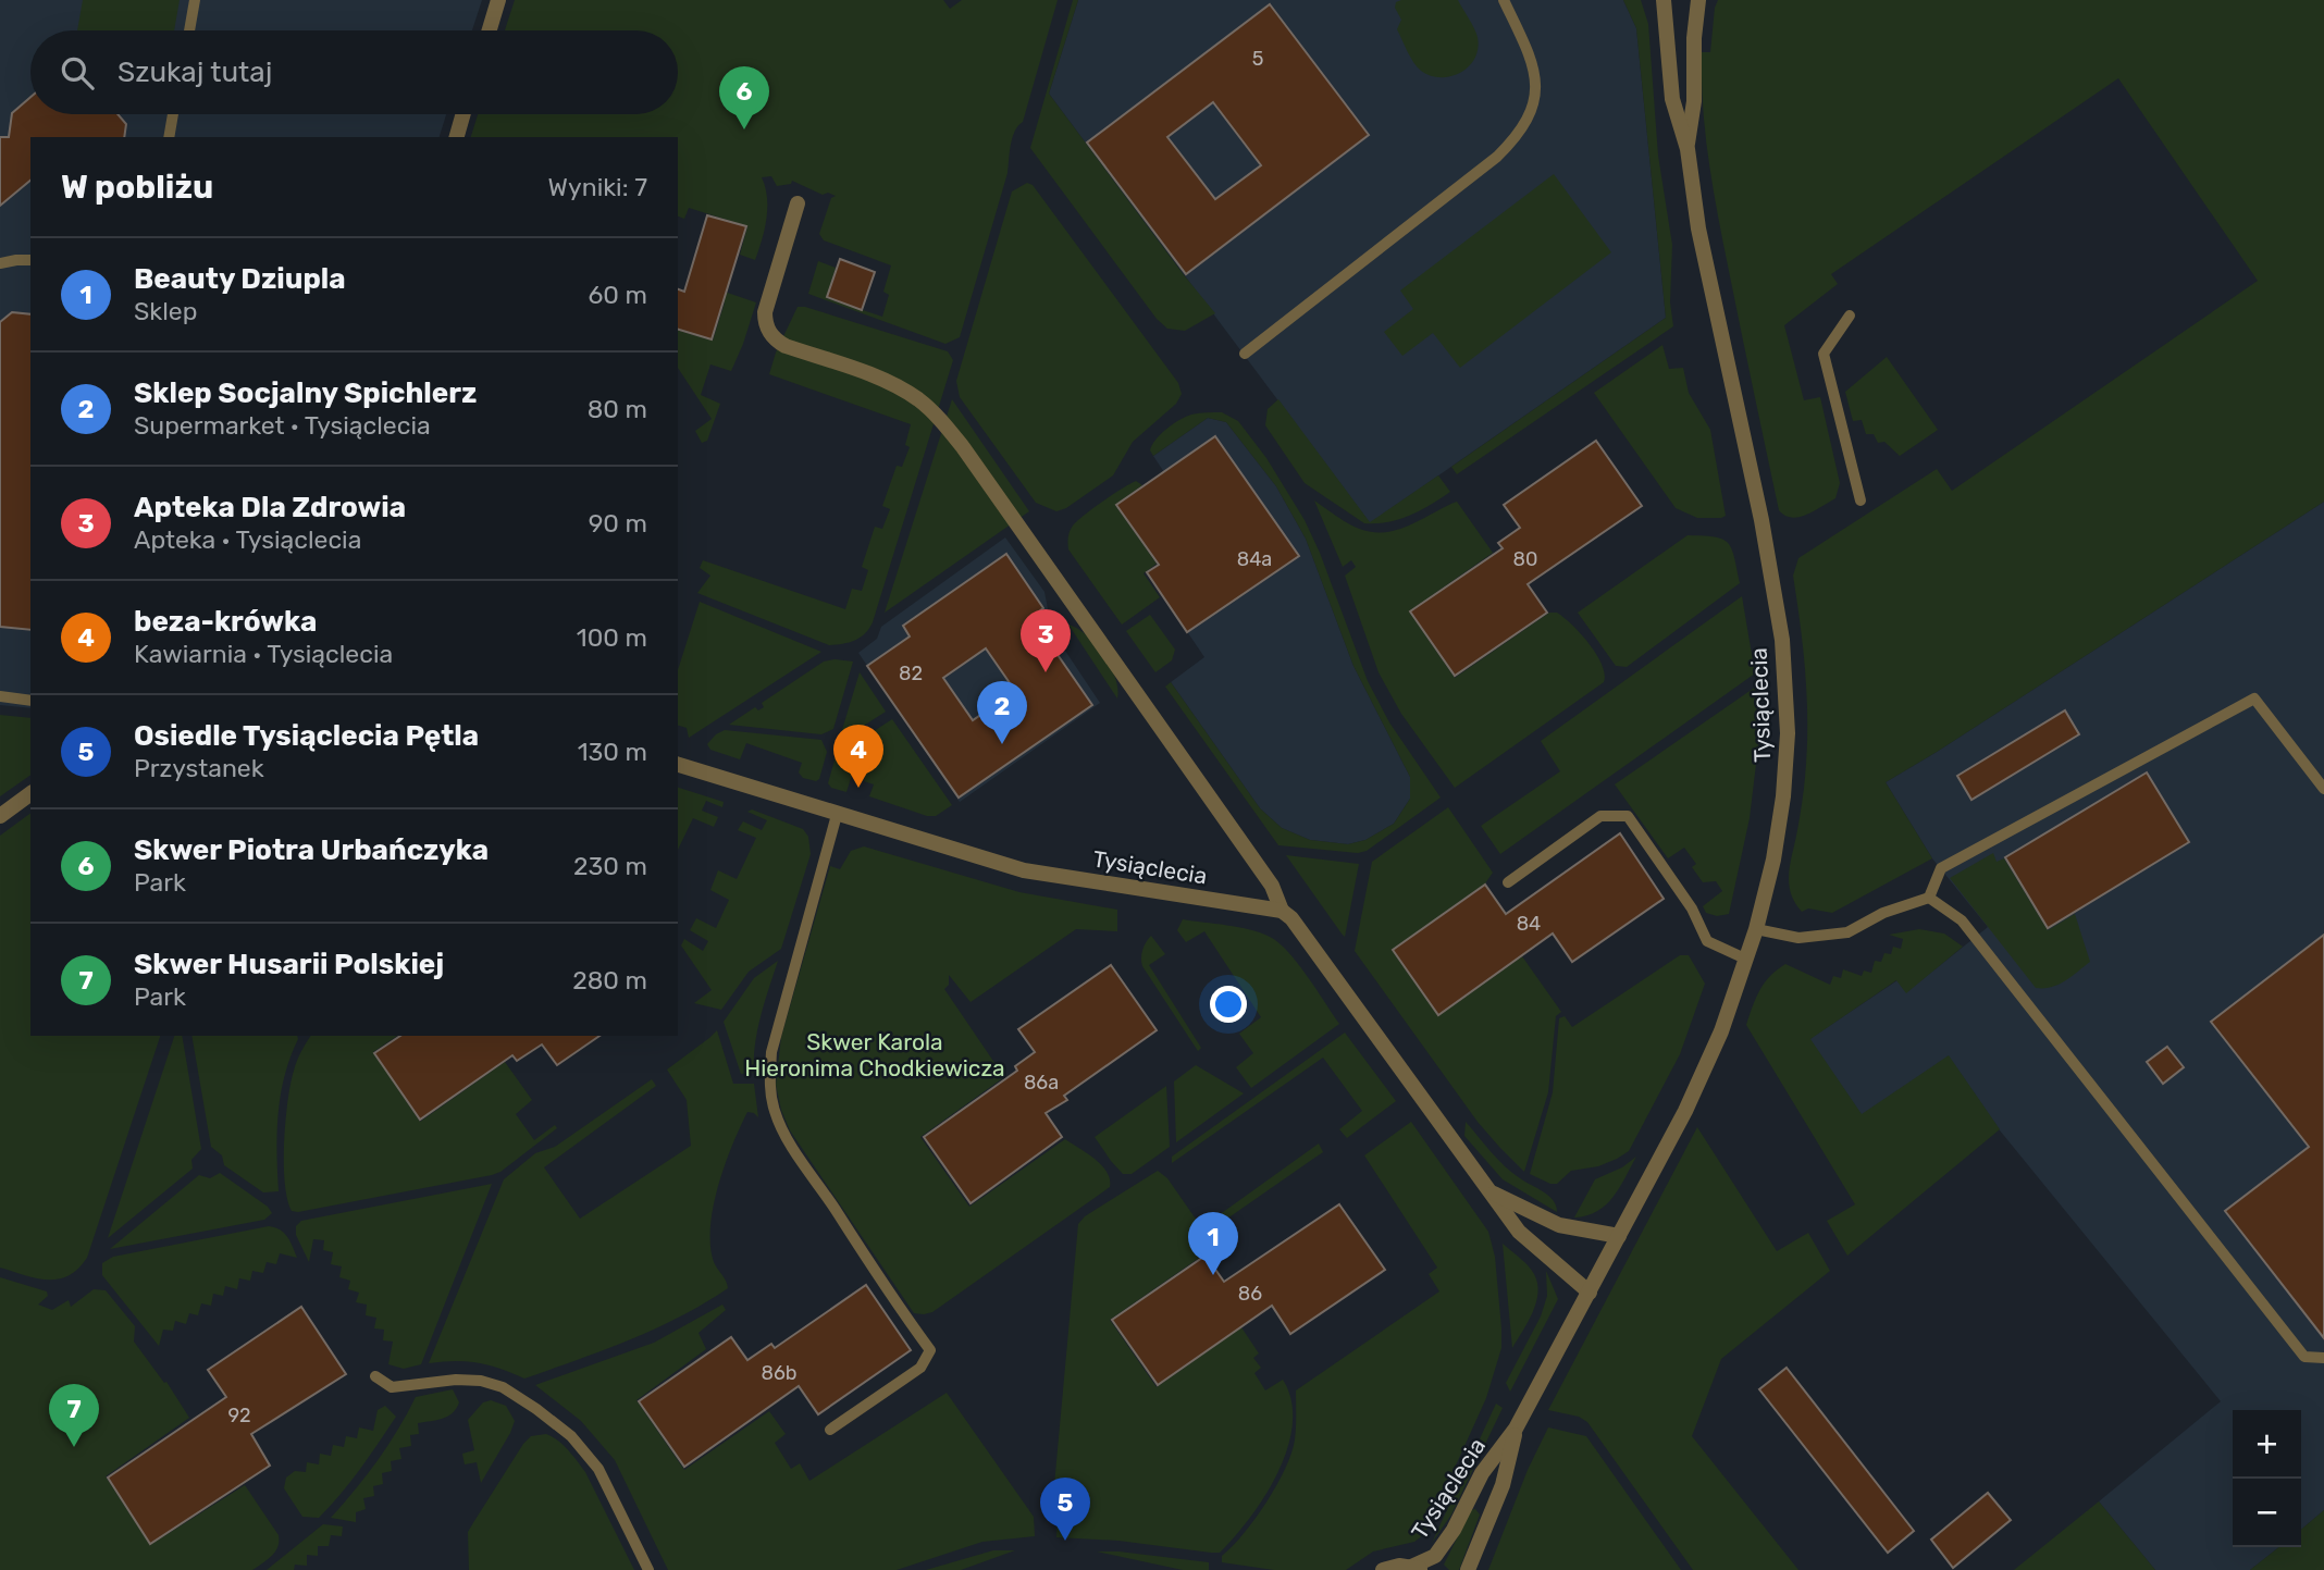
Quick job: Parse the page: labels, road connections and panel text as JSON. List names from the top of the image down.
{
  "streets": {
    "street": ["Tysiąclecia"]
  },
  "parks": ["Skwer Karola Hieronima Chodkiewicza"],
  "house_numbers": [
    "5",
    "84a",
    "80",
    "82",
    "84",
    "86a",
    "86",
    "86b",
    "92"
  ],
  "page": {
    "search": "Szukaj tutaj",
    "pins": [
      "6",
      "3",
      "2",
      "4",
      "1",
      "7",
      "5"
    ],
    "heading": ["W pobliżu", "Wyniki: 7"],
    "list": [
      {
        "mark": "1",
        "name": "Beauty Dziupla",
        "note": "Sklep",
        "value": "60 m"
      },
      {
        "mark": "2",
        "name": "Sklep Socjalny Spichlerz",
        "note": "Supermarket · Tysiąclecia",
        "value": "80 m"
      },
      {
        "mark": "3",
        "name": "Apteka Dla Zdrowia",
        "note": "Apteka · Tysiąclecia",
        "value": "90 m"
      },
      {
        "mark": "4",
        "name": "beza-krówka",
        "note": "Kawiarnia · Tysiąclecia",
        "value": "100 m"
      },
      {
        "mark": "5",
        "name": "Osiedle Tysiąclecia Pętla",
        "note": "Przystanek",
        "value": "130 m"
      },
      {
        "mark": "6",
        "name": "Skwer Piotra Urbańczyka",
        "note": "Park",
        "value": "230 m"
      },
      {
        "mark": "7",
        "name": "Skwer Husarii Polskiej",
        "note": "Park",
        "value": "280 m"
      }
    ],
    "map_buttons": ["+", "−"]
  }
}
